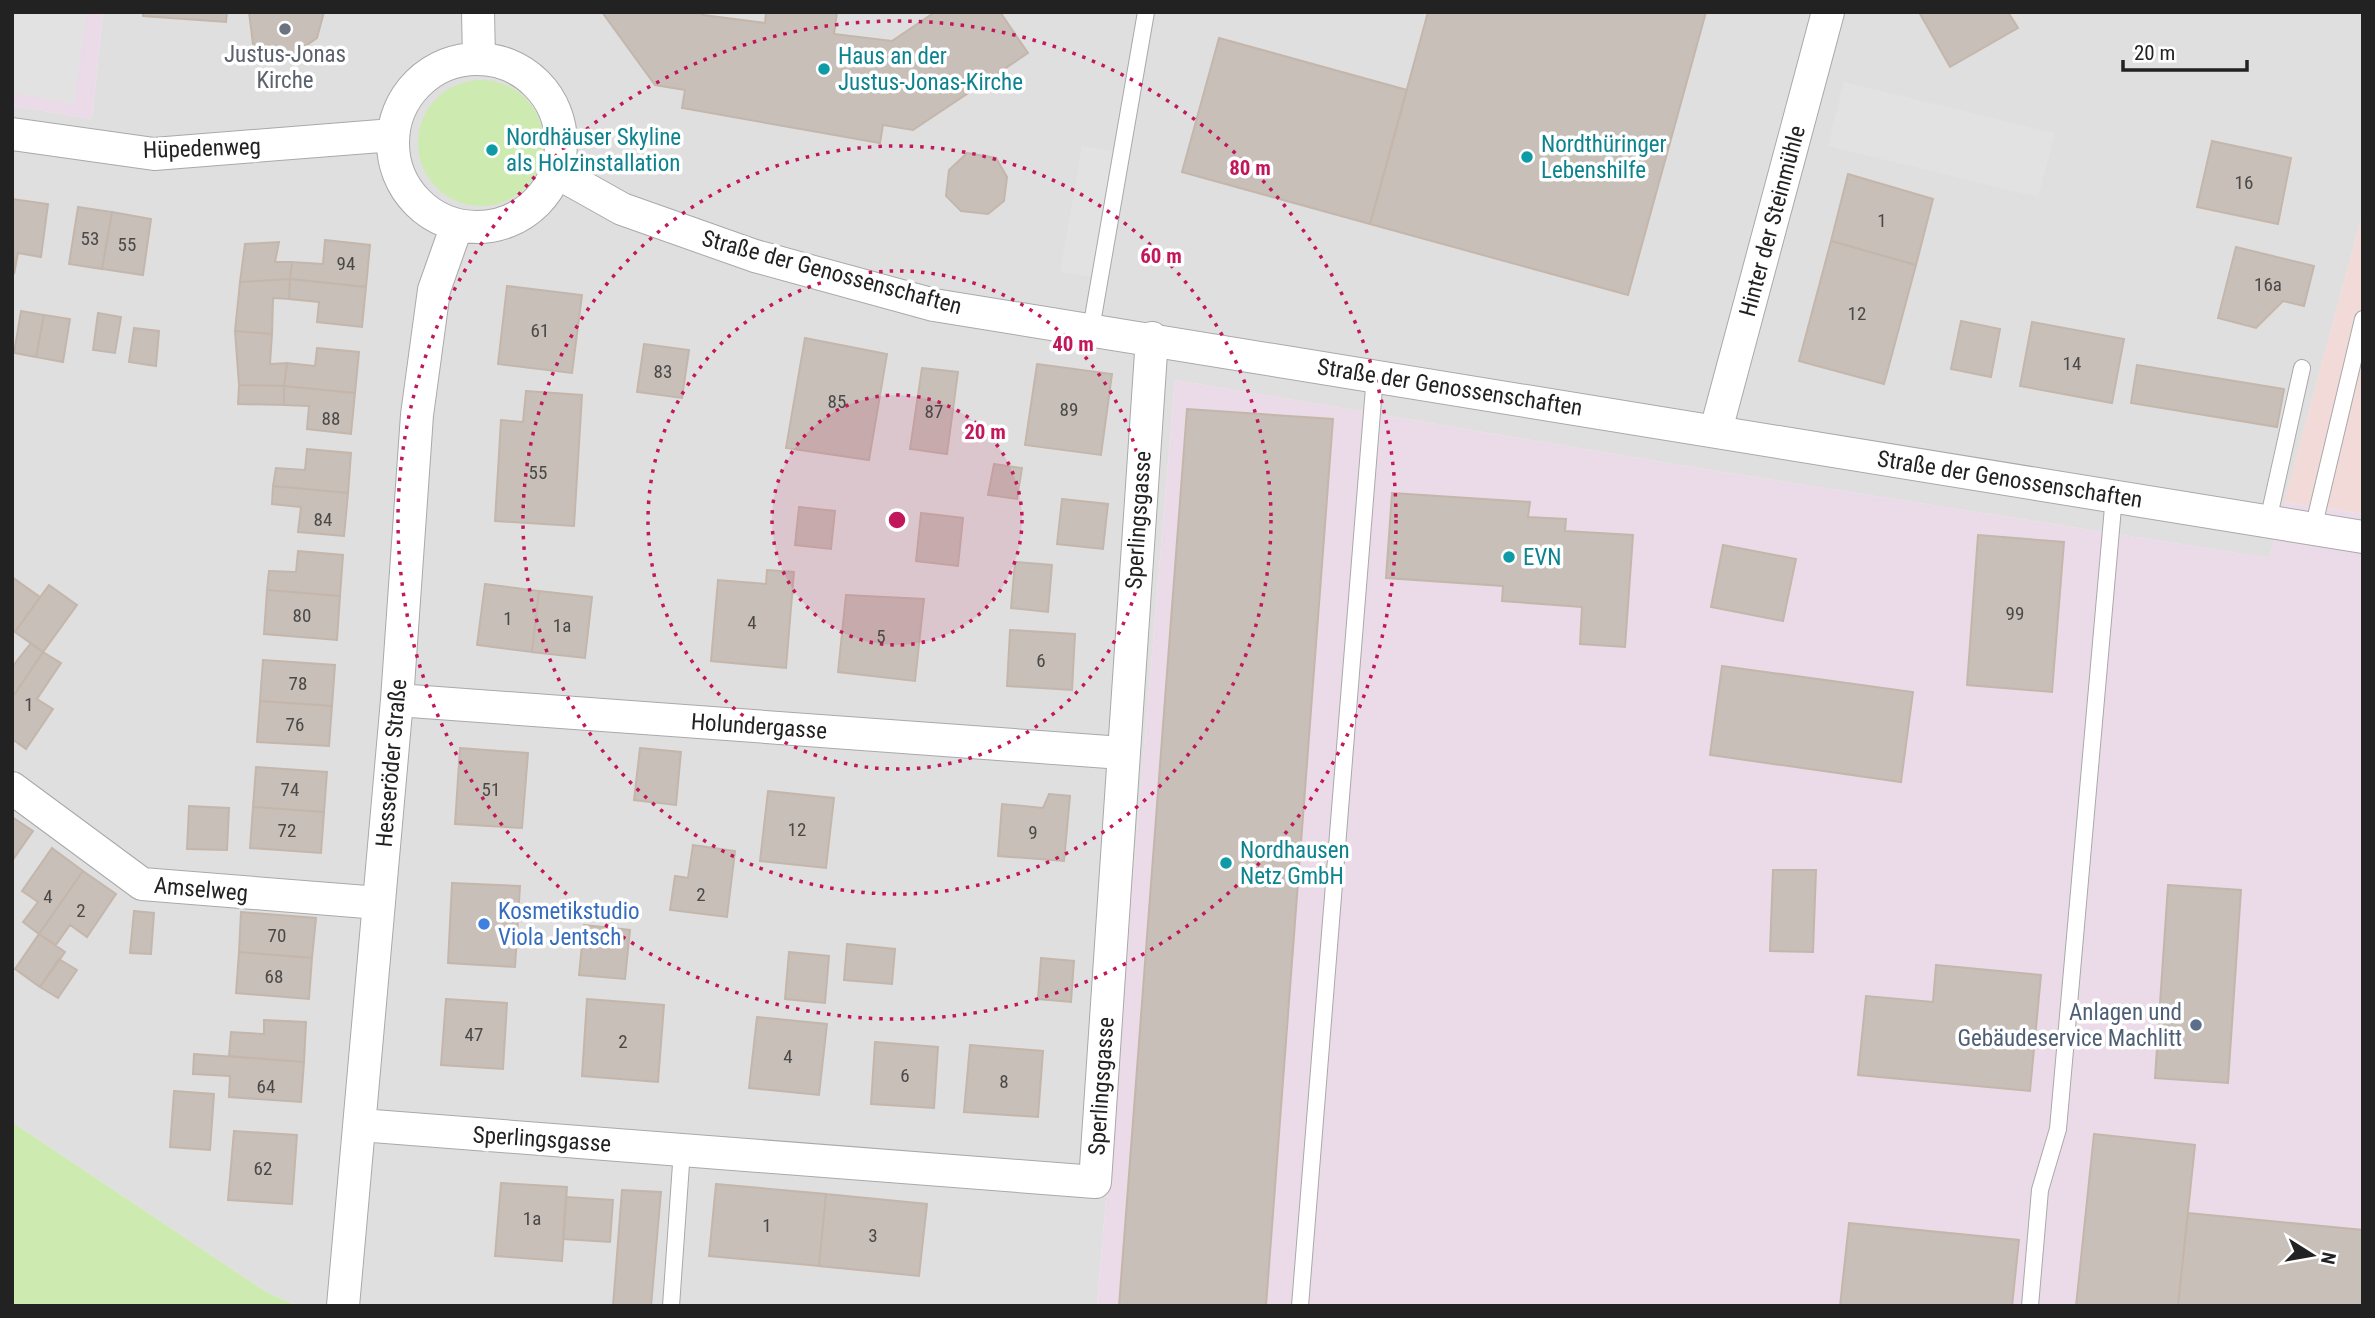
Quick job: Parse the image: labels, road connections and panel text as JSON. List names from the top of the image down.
{
  "streets": {
    "street": [
      "Hüpedenweg",
      "Hinter der Steinmühle",
      "Straße der Genossenschaften",
      "Sperlingsgasse",
      "Holundergasse",
      "Hesseröder Straße",
      "Amselweg"
    ]
  },
  "crossings": [
    ["Hüpedenweg", "Straße der Genossenschaften"],
    ["Hüpedenweg", "Hesseröder Straße"],
    ["Hinter der Steinmühle", "Straße der Genossenschaften"],
    ["Straße der Genossenschaften", "Sperlingsgasse"],
    ["Straße der Genossenschaften", "Hesseröder Straße"],
    ["Sperlingsgasse", "Holundergasse"],
    ["Sperlingsgasse", "Hesseröder Straße"],
    ["Holundergasse", "Hesseröder Straße"],
    ["Hesseröder Straße", "Amselweg"]
  ],
  "places": [
    "Justus-Jonas Kirche",
    "Haus an der Justus-Jonas-Kirche",
    "Nordhäuser Skyline als Holzinstallation",
    "Nordthüringer Lebenshilfe",
    "EVN",
    "Nordhausen Netz GmbH",
    "Kosmetikstudio Viola Jentsch",
    "Anlagen und Gebäudeservice Machlitt"
  ],
  "house_numbers": [
    "16",
    "1",
    "53",
    "55",
    "94",
    "16a",
    "12",
    "61",
    "14",
    "83",
    "85",
    "89",
    "87",
    "88",
    "55",
    "84",
    "99",
    "80",
    "1",
    "4",
    "1a",
    "5",
    "6",
    "78",
    "1",
    "76",
    "74",
    "51",
    "12",
    "72",
    "9",
    "2",
    "4",
    "2",
    "70",
    "68",
    "47",
    "2",
    "4",
    "6",
    "8",
    "64",
    "62",
    "1a",
    "1",
    "3"
  ],
  "scale_bar": "20 m",
  "north": "right",
  "rings": [
    "80 m",
    "60 m",
    "40 m",
    "20 m"
  ]
}
